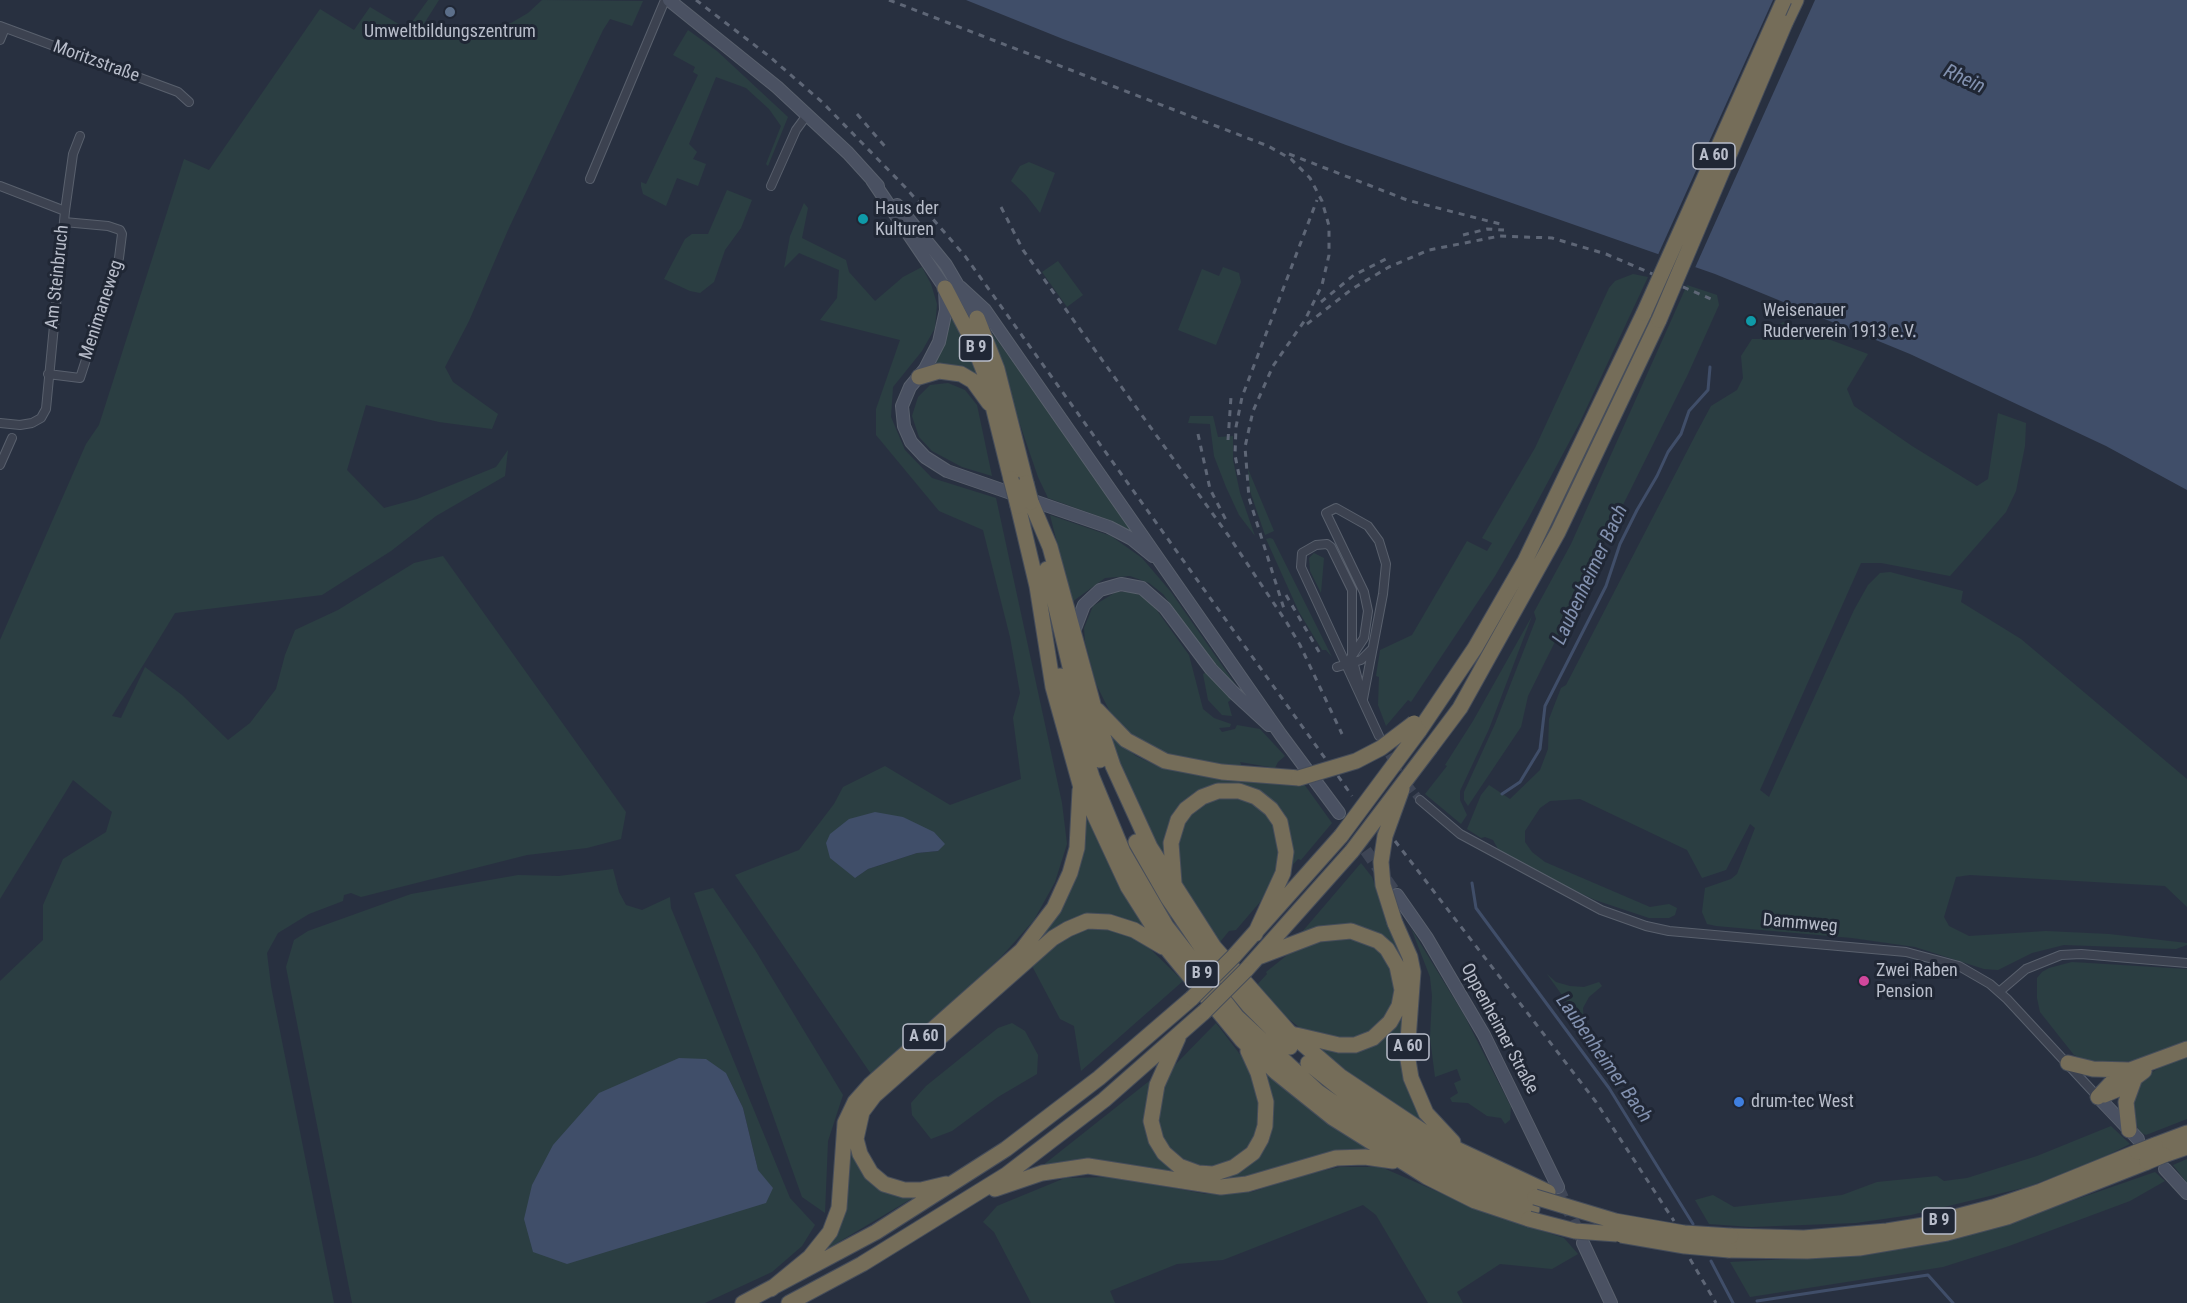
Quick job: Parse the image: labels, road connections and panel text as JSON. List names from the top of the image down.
{
  "streets": {
    "highway": ["A 60", "B 9"],
    "main road": ["Dammweg", "Oppenheimer Straße"],
    "street": ["Moritzstraße", "Am Steinbruch", "Menimaneweg"]
  },
  "crossings": [
    ["A 60", "B 9"],
    ["Am Steinbruch", "Menimaneweg"],
    ["B 9", "Dammweg"]
  ],
  "water": ["Rhein", "Laubenheimer Bach"],
  "places": [
    "Umweltbildungszentrum",
    "Haus der Kulturen",
    "Weisenauer Ruderverein 1913 e.V.",
    "Zwei Raben Pension",
    "drum-tec West"
  ]
}
